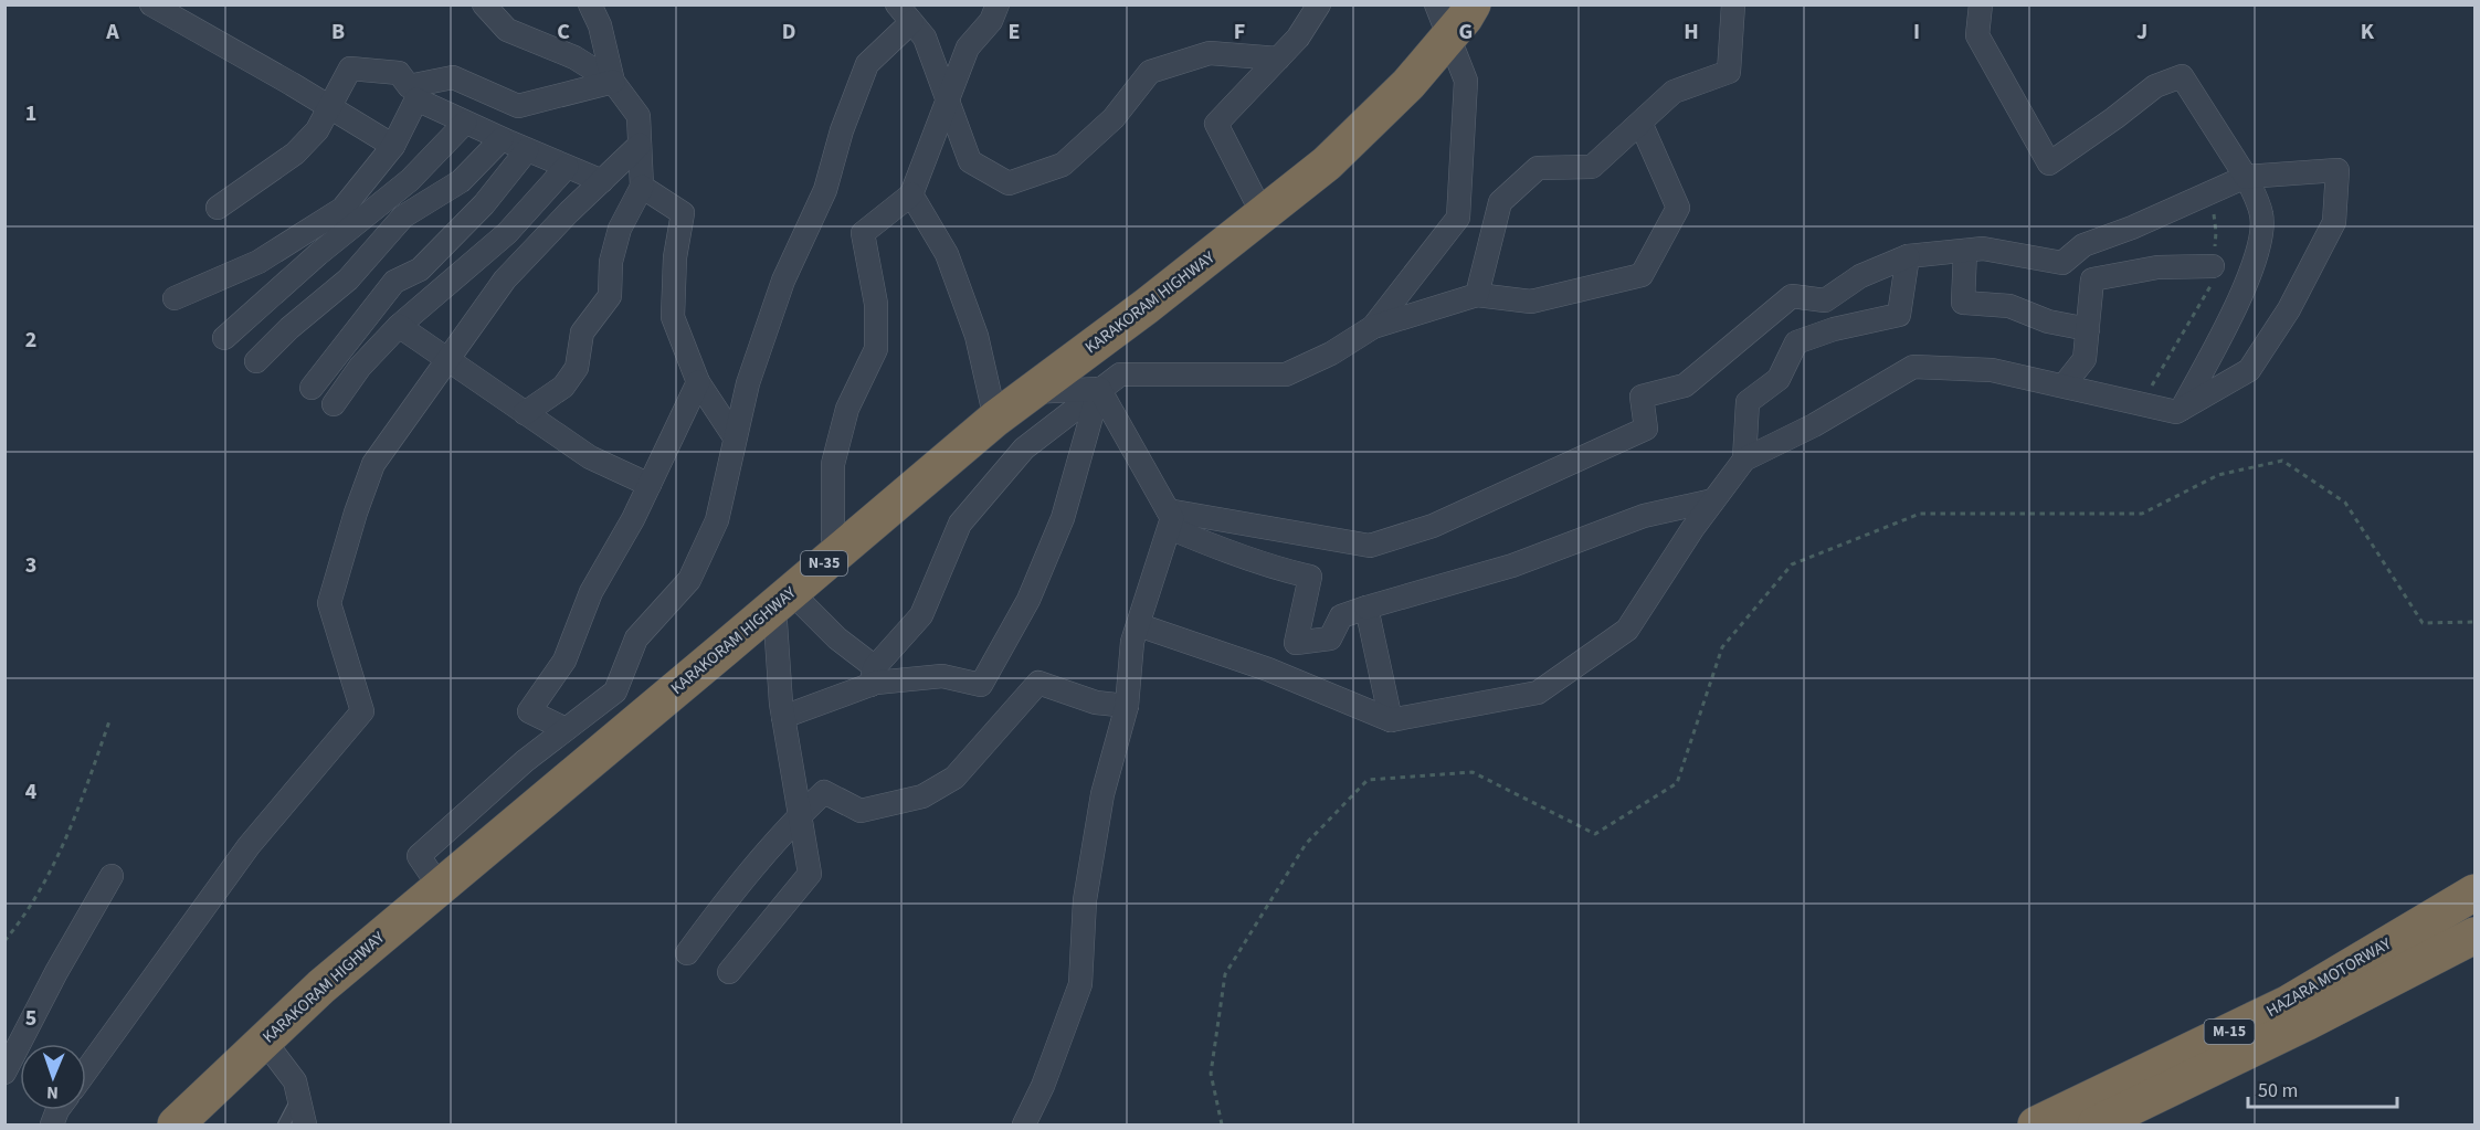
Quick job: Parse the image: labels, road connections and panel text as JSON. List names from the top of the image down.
{
  "streets": {
    "highway": [
      "KARAKORAM HIGHWAY",
      "N-35",
      "HAZARA MOTORWAY",
      "M-15"
    ]
  },
  "scale_bar": "50 m",
  "north": "bottom",
  "grid": {
    "columns": [
      "A",
      "B",
      "C",
      "D",
      "E",
      "F",
      "G",
      "H",
      "I",
      "J",
      "K"
    ],
    "rows": [
      "1",
      "2",
      "3",
      "4",
      "5"
    ]
  }
}
